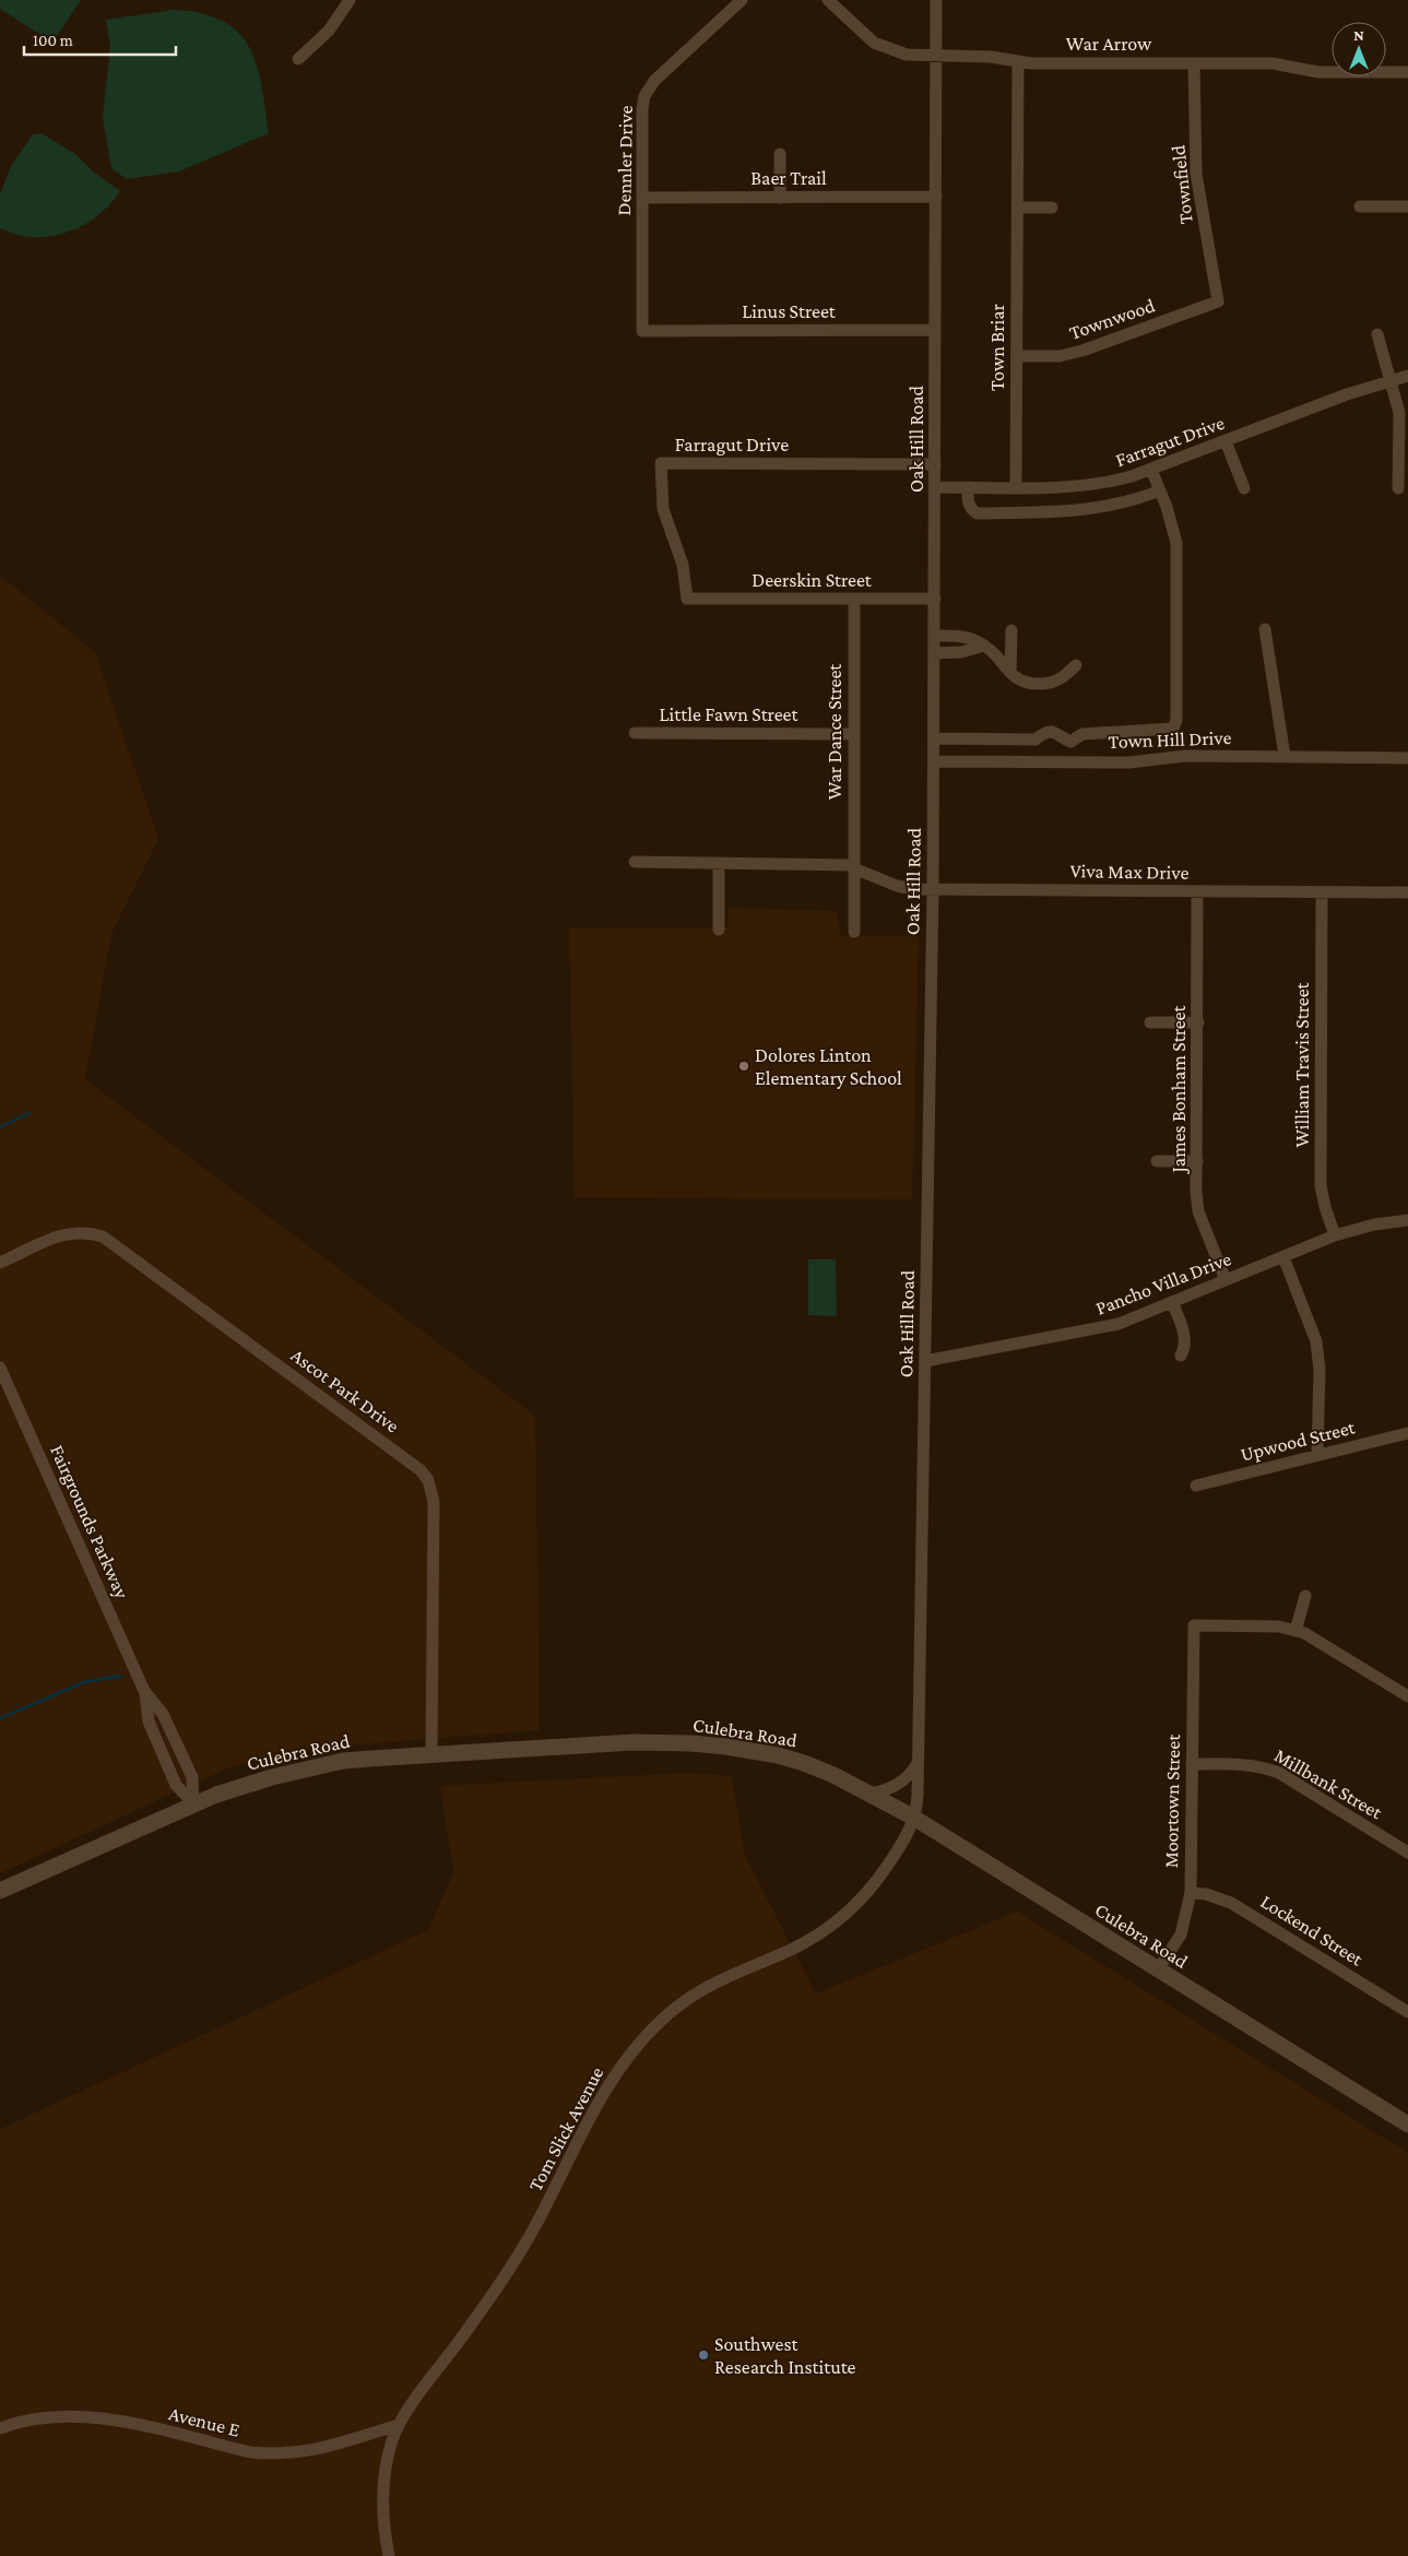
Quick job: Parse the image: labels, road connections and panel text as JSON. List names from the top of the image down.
{
  "streets": {
    "main road": ["Culebra Road"],
    "street": [
      "War Arrow",
      "Dennler Drive",
      "Baer Trail",
      "Townfield",
      "Linus Street",
      "Townwood",
      "Town Briar",
      "Oak Hill Road",
      "Farragut Drive",
      "Deerskin Street",
      "Little Fawn Street",
      "War Dance Street",
      "Town Hill Drive",
      "Viva Max Drive",
      "William Travis Street",
      "James Bonham Street",
      "Pancho Villa Drive",
      "Ascot Park Drive",
      "Upwood Street",
      "Fairgrounds Parkway",
      "Millbank Street",
      "Moortown Street",
      "Lockend Street",
      "Tom Slick Avenue",
      "Avenue E"
    ]
  },
  "crossings": [
    ["War Arrow", "Townfield"],
    ["War Arrow", "Town Briar"],
    ["War Arrow", "Oak Hill Road"],
    ["Dennler Drive", "Baer Trail"],
    ["Dennler Drive", "Linus Street"],
    ["Baer Trail", "Oak Hill Road"],
    ["Townfield", "Townwood"],
    ["Linus Street", "Oak Hill Road"],
    ["Townwood", "Town Briar"],
    ["Town Briar", "Farragut Drive"],
    ["Oak Hill Road", "Farragut Drive"],
    ["Oak Hill Road", "Deerskin Street"],
    ["Oak Hill Road", "Town Hill Drive"],
    ["Oak Hill Road", "Viva Max Drive"],
    ["Oak Hill Road", "Pancho Villa Drive"],
    ["Oak Hill Road", "Culebra Road"],
    ["Oak Hill Road", "Tom Slick Avenue"],
    ["Farragut Drive", "Deerskin Street"],
    ["Deerskin Street", "War Dance Street"],
    ["Little Fawn Street", "War Dance Street"],
    ["War Dance Street", "Viva Max Drive"],
    ["Viva Max Drive", "William Travis Street"],
    ["Viva Max Drive", "James Bonham Street"],
    ["William Travis Street", "Pancho Villa Drive"],
    ["James Bonham Street", "Pancho Villa Drive"],
    ["Ascot Park Drive", "Culebra Road"],
    ["Fairgrounds Parkway", "Culebra Road"],
    ["Culebra Road", "Moortown Street"],
    ["Culebra Road", "Tom Slick Avenue"],
    ["Millbank Street", "Moortown Street"],
    ["Moortown Street", "Lockend Street"],
    ["Tom Slick Avenue", "Avenue E"]
  ],
  "places": ["Dolores Linton Elementary School", "Southwest Research Institute"],
  "scale_bar": "100 m",
  "north": "top"
}
